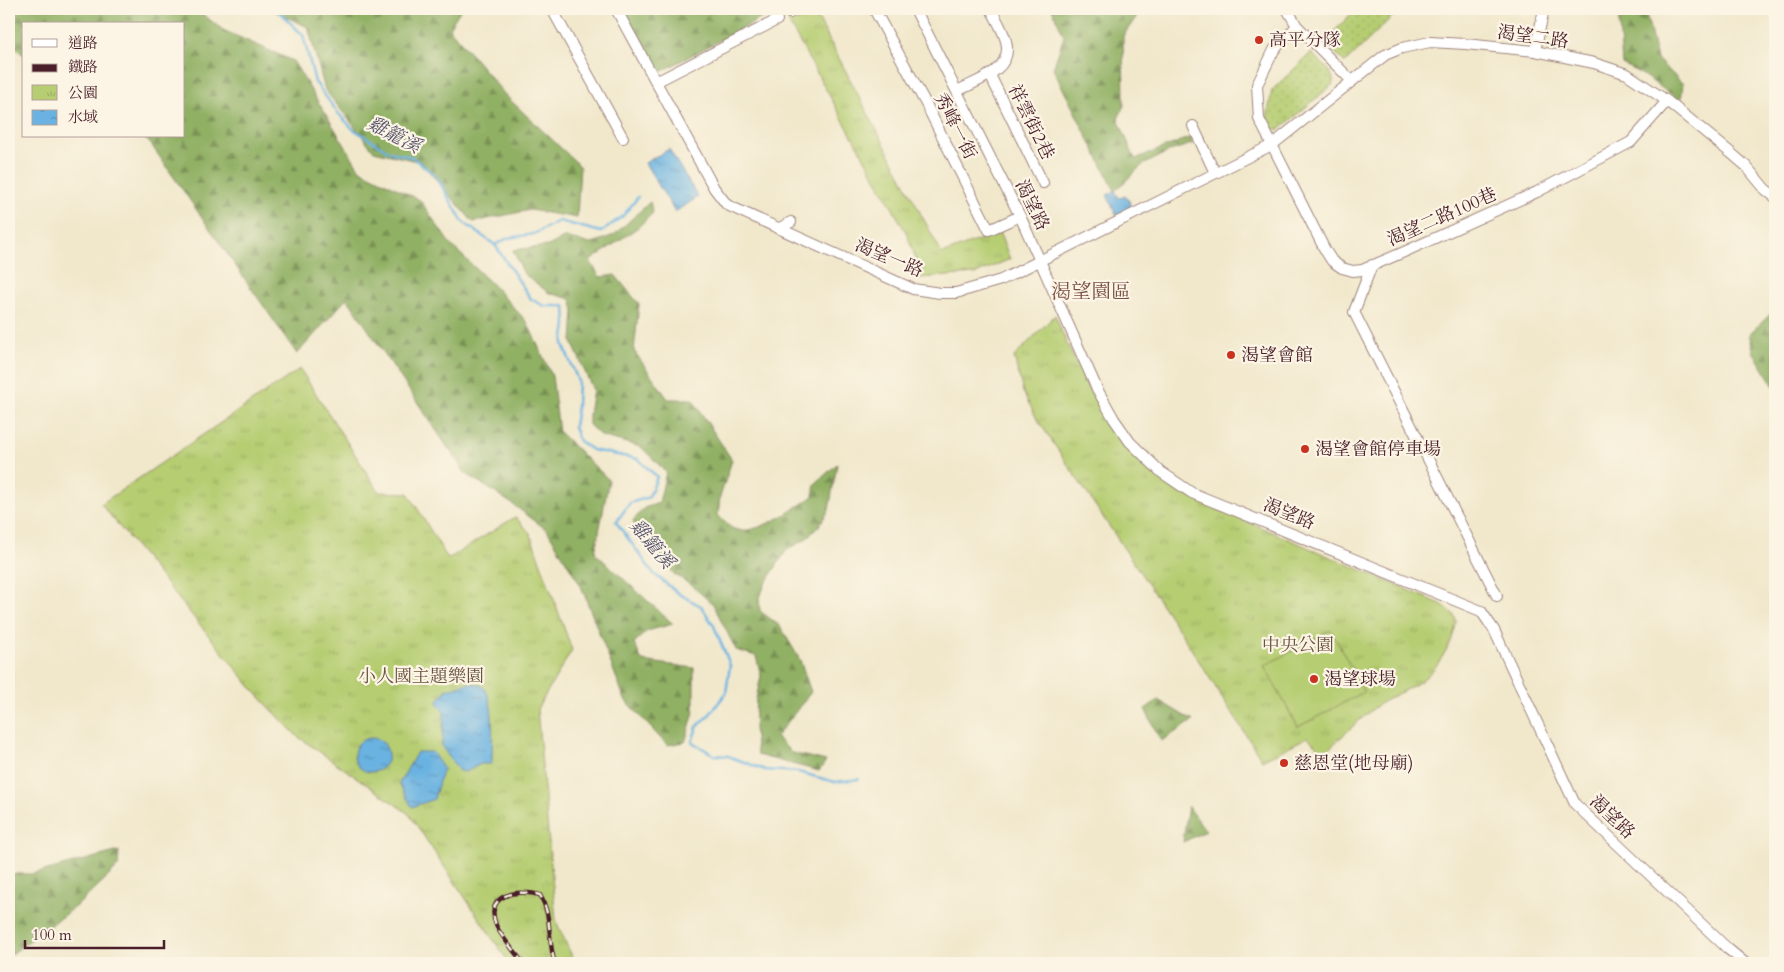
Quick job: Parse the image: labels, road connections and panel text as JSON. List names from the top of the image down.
{
  "streets": {
    "street": [
      "渴望二路",
      "祥雲街2巷",
      "秀峰一街",
      "渴望路",
      "渴望二路100巷",
      "渴望一路"
    ]
  },
  "crossings": [
    ["渴望二路", "渴望二路100巷"],
    ["渴望二路", "渴望一路"],
    ["秀峰一街", "渴望路"],
    ["渴望路", "渴望一路"],
    ["渴望二路100巷", "渴望一路"]
  ],
  "districts": ["渴望園區"],
  "water": ["雞籠溪"],
  "parks": ["中央公園", "小人國主題樂園"],
  "places": [
    "高平分隊",
    "渴望會館",
    "渴望會館停車場",
    "渴望球場",
    "慈恩堂(地母廟)"
  ],
  "legend": [
    "道路",
    "鐵路",
    "公園",
    "水域"
  ],
  "scale_bar": "100 m"
}
